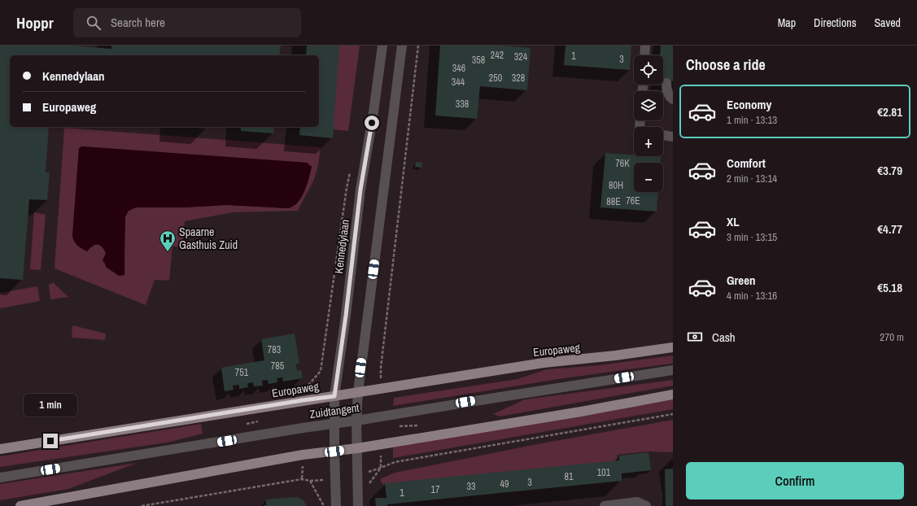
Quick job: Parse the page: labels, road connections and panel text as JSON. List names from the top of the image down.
{
  "streets": {
    "main road": ["Europaweg"],
    "street": ["Kennedylaan", "Zuidtangent"]
  },
  "crossings": [
    ["Kennedylaan", "Europaweg"],
    ["Kennedylaan", "Zuidtangent"]
  ],
  "places": {
    "hospital": ["Spaarne Gasthuis Zuid"]
  },
  "house_numbers": [
    "242",
    "1",
    "324",
    "3",
    "358",
    "346",
    "250",
    "328",
    "344",
    "338",
    "76K",
    "80H",
    "76E",
    "88E",
    "783",
    "785",
    "751",
    "101",
    "81",
    "3",
    "49",
    "33",
    "17",
    "1"
  ],
  "page": {
    "header": "Hoppr",
    "search": "Search here",
    "nav": ["Map", "Directions", "Saved"],
    "heading": "Choose a ride",
    "map_buttons": ["+", "−"],
    "banner": ["Kennedylaan", "Europaweg"],
    "list": [
      {
        "name": "Economy",
        "note": "1 min · 13:13",
        "value": "€2.81"
      },
      {
        "name": "Comfort",
        "note": "2 min · 13:14",
        "value": "€3.79"
      },
      {
        "name": "XL",
        "note": "3 min · 13:15",
        "value": "€4.77"
      },
      {
        "name": "Green",
        "note": "4 min · 13:16",
        "value": "€5.18"
      }
    ],
    "pay": ["Cash", "270 m"],
    "bubble": "1 min",
    "buttons": "Confirm"
  }
}
